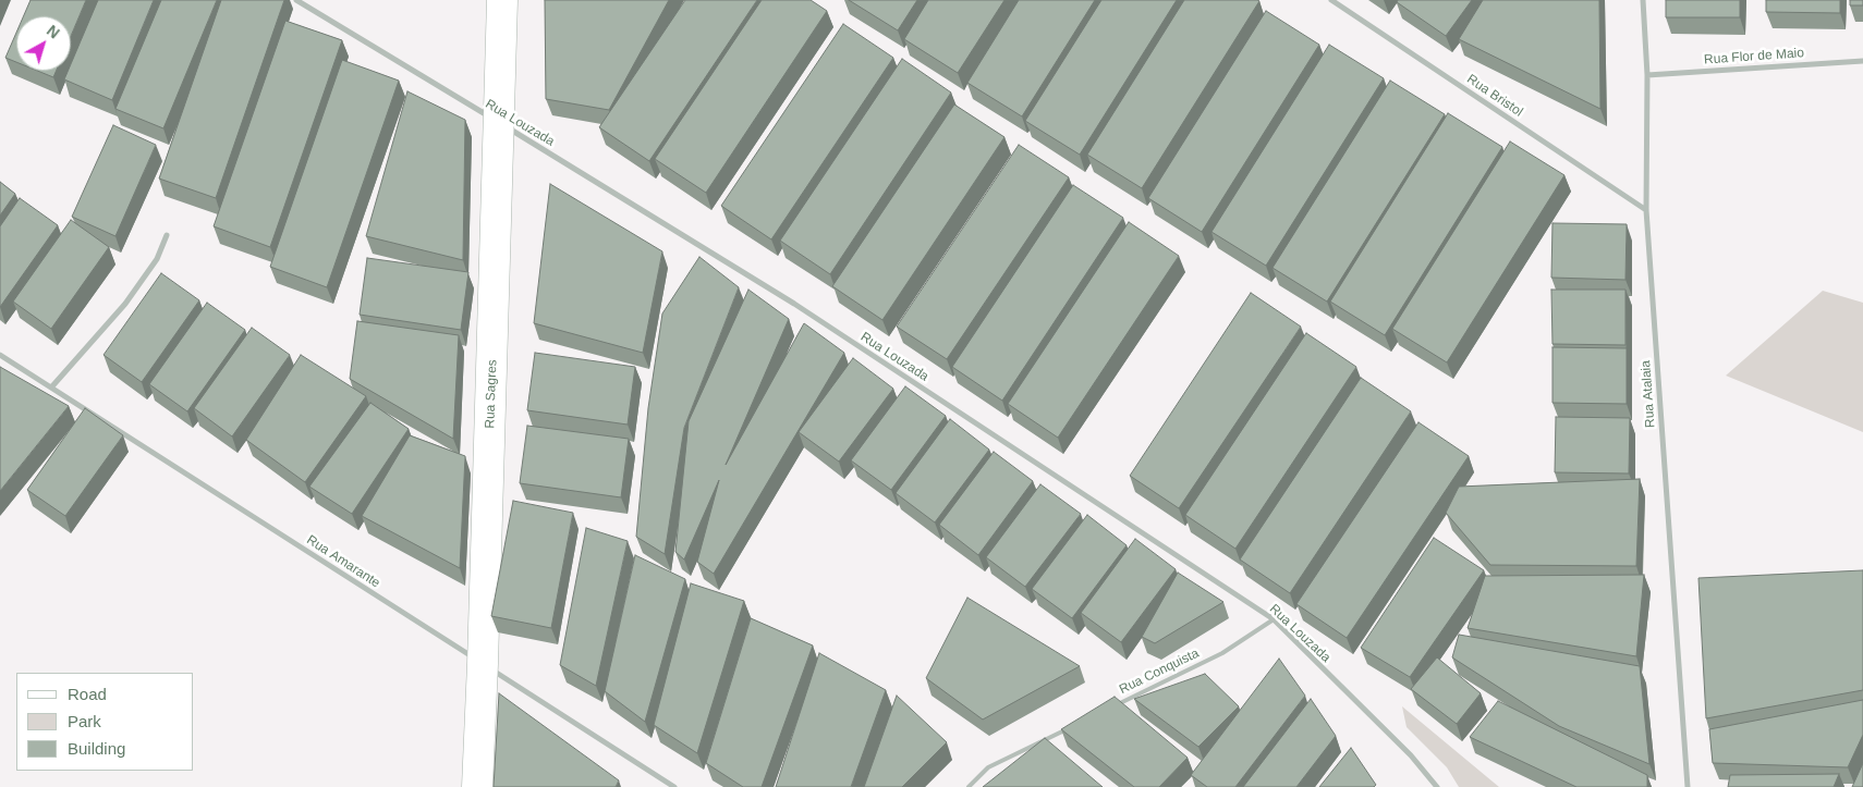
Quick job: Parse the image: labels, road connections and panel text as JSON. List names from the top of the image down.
{
  "streets": {
    "street": [
      "Rua Flor de Maio",
      "Rua Bristol",
      "Rua Louzada",
      "Rua Sagres",
      "Rua Atalaia",
      "Rua Amarante"
    ],
    "lane": ["Rua Conquista"]
  },
  "crossings": [
    ["Rua Flor de Maio", "Rua Atalaia"],
    ["Rua Bristol", "Rua Atalaia"],
    ["Rua Louzada", "Rua Sagres"],
    ["Rua Louzada", "Rua Conquista"],
    ["Rua Sagres", "Rua Amarante"]
  ],
  "legend": ["Road", "Park", "Building"],
  "north": "top right"
}
